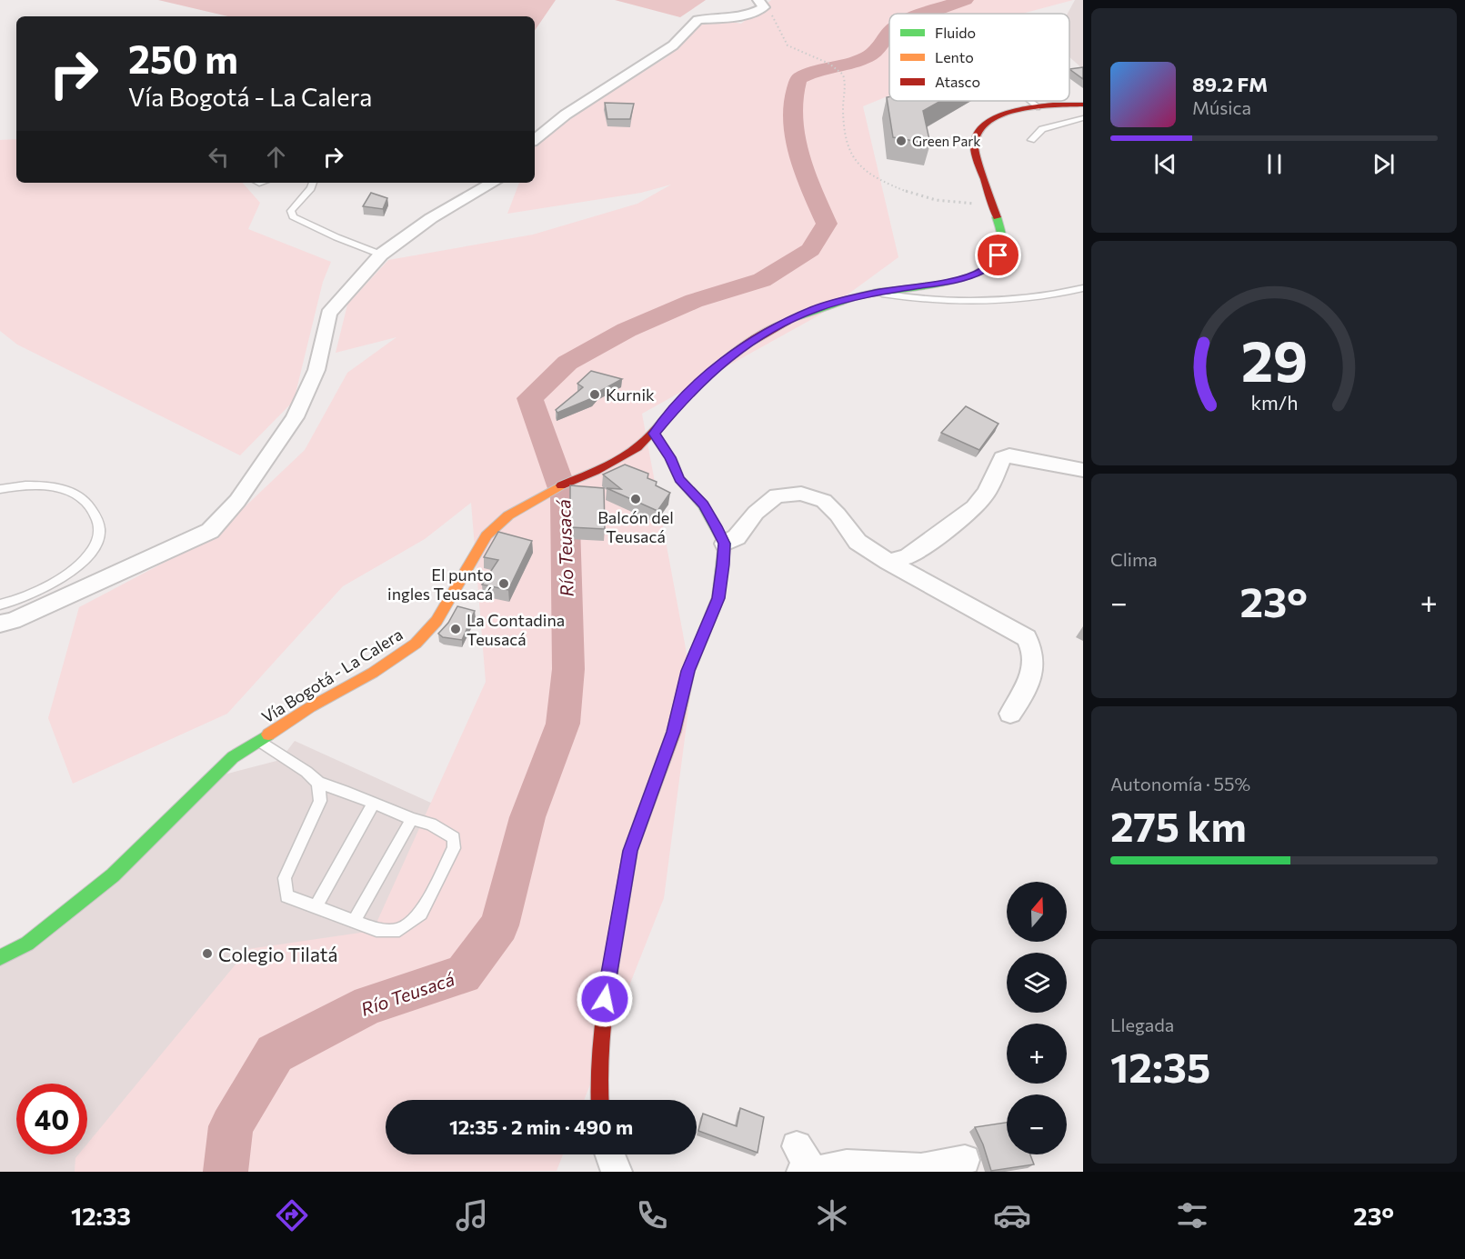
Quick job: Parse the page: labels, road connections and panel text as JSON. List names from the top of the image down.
{
  "streets": {
    "main road": ["Vía Bogotá - La Calera"]
  },
  "water": ["Río Teusacá"],
  "places": [
    "Green Park",
    "Kurnik",
    "Balcón del Teusacá",
    "El punto ingles Teusacá",
    "La Contadina Teusacá",
    "Colegio Tilatá"
  ],
  "legend": ["Fluido", "Lento", "Atasco"],
  "north": "top",
  "page": {
    "turn": ["250 m", "Vía Bogotá - La Calera"],
    "song": ["89.2 FM", "Música"],
    "tile": [
      "Clima",
      ["Autonomía · 55%", "275 km"],
      ["Llegada", "12:35"]
    ],
    "heat": ["−", "23°", "+"],
    "map_buttons": ["+", "−"],
    "limit": "40",
    "trip": "12:35 · 2 min · 490 m",
    "tabs": ["12:33", "23°"],
    "gauge": ["29", "km/h"]
  }
}
